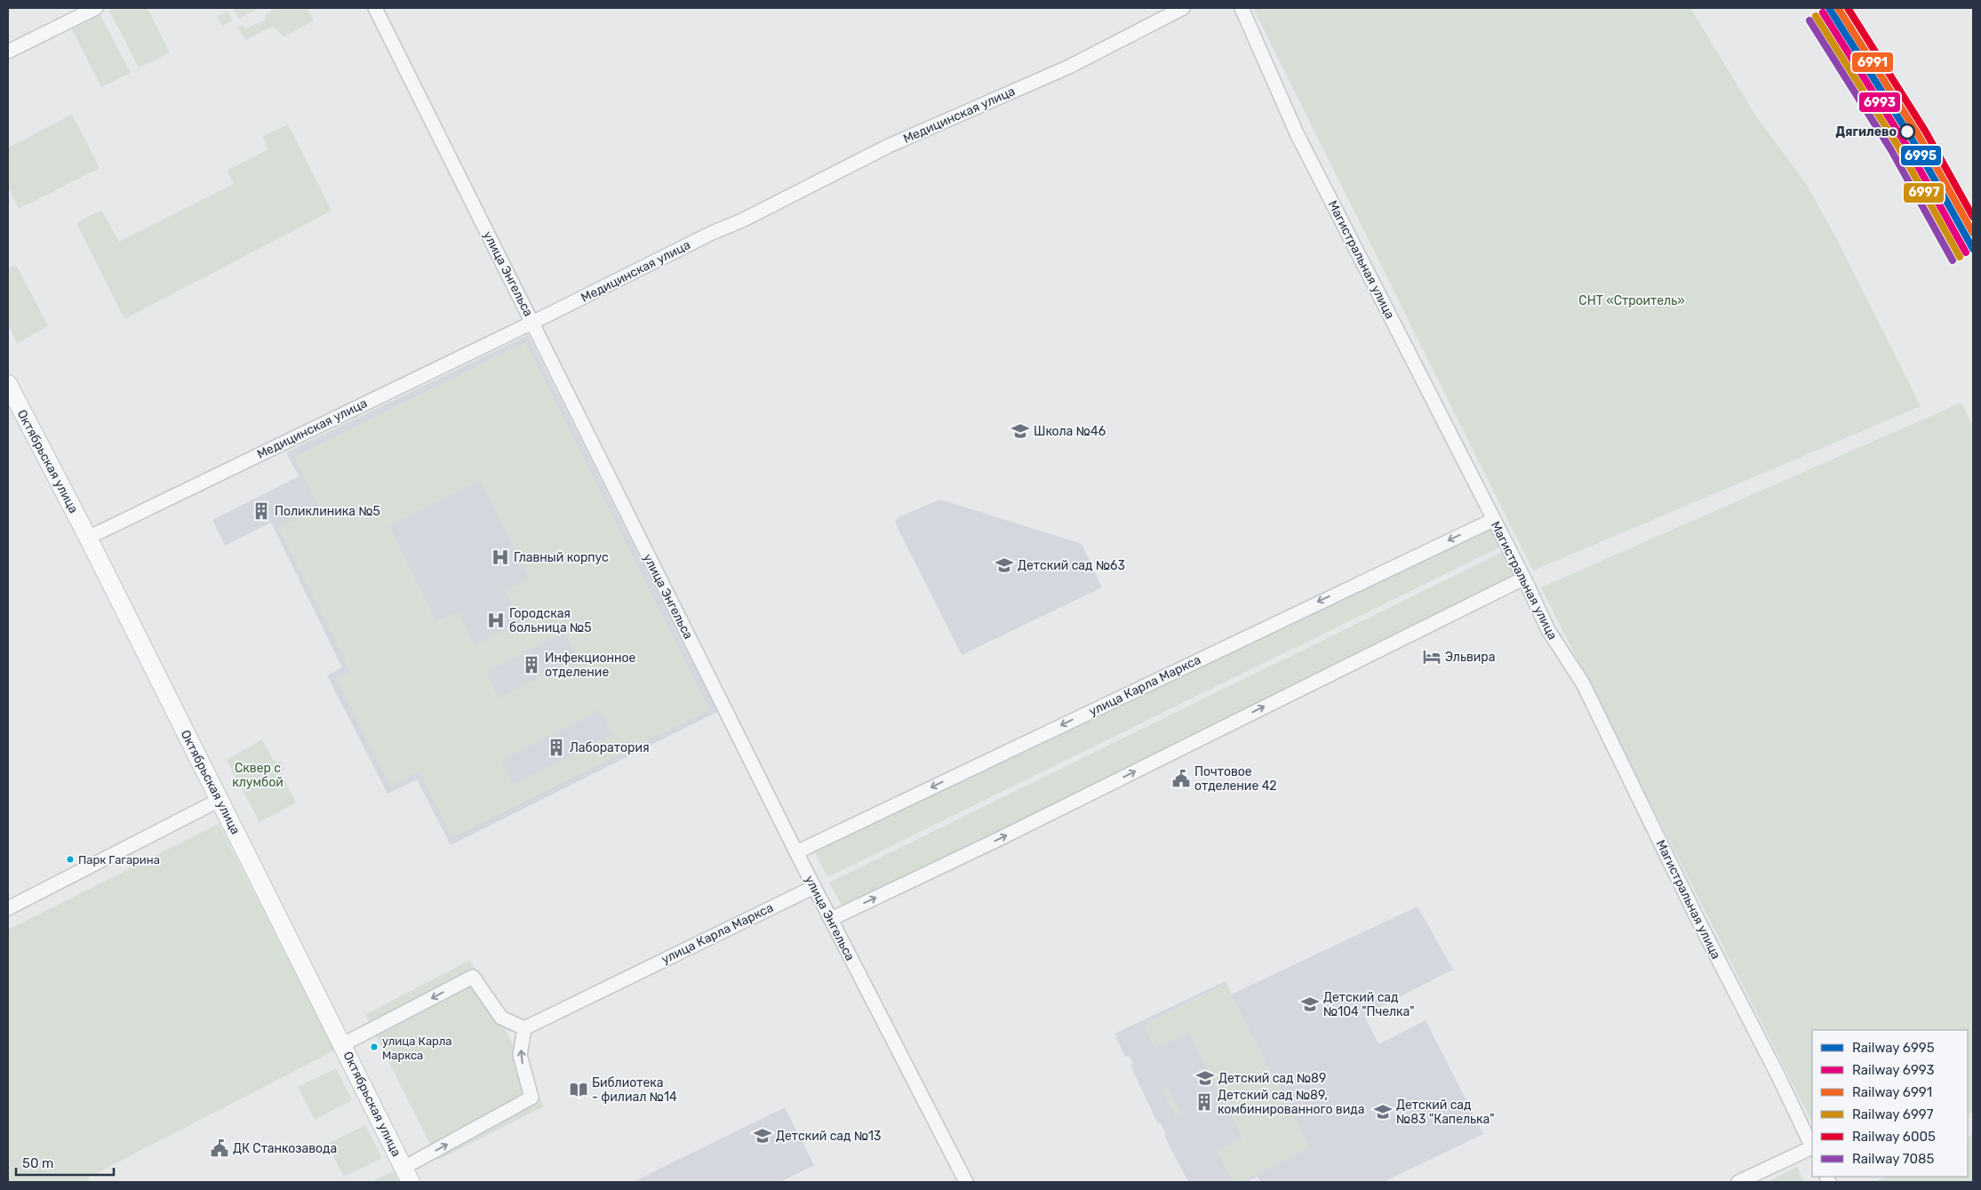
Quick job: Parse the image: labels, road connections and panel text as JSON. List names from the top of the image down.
{
  "streets": {
    "main road": ["Октябрьская улица"],
    "street": [
      "Медицинская улица",
      "Магистральная улица",
      "улица Энгельса",
      "улица Карла Маркса"
    ]
  },
  "crossings": [
    ["Медицинская улица", "улица Энгельса"],
    ["Медицинская улица", "Октябрьская улица"],
    ["Магистральная улица", "улица Карла Маркса"],
    ["улица Энгельса", "улица Карла Маркса"]
  ],
  "parks": ["СНТ «Строитель»", "Сквер с клумбой"],
  "places": {
    "other": ["Дягилево", "Парк Гагарина", "улица Карла Маркса"],
    "school or university": [
      "Школа №46",
      "Детский сад №63",
      "Детский сад №104 \"Пчелка\"",
      "Детский сад №89",
      "Детский сад №83 \"Капелька\"",
      "Детский сад №13"
    ],
    "building": [
      "Поликлиника №5",
      "Инфекционное отделение",
      "Лаборатория",
      "Детский сад №89, комбинированного вида"
    ],
    "hospital": ["Главный корпус", "Городская больница №5"],
    "hotel": ["Эльвира"],
    "public building": ["Почтовое отделение 42", "ДК Станкозавода"],
    "library": ["Библиотека - филиал №14"]
  },
  "lines": [
    "rail line 6995",
    "rail line 6991",
    "rail line 6005",
    "rail line 6993",
    "rail line 6997",
    "rail line 7085"
  ],
  "legend": [
    "Railway 6995",
    "Railway 6993",
    "Railway 6991",
    "Railway 6997",
    "Railway 6005",
    "Railway 7085"
  ],
  "scale_bar": "50 m"
}
